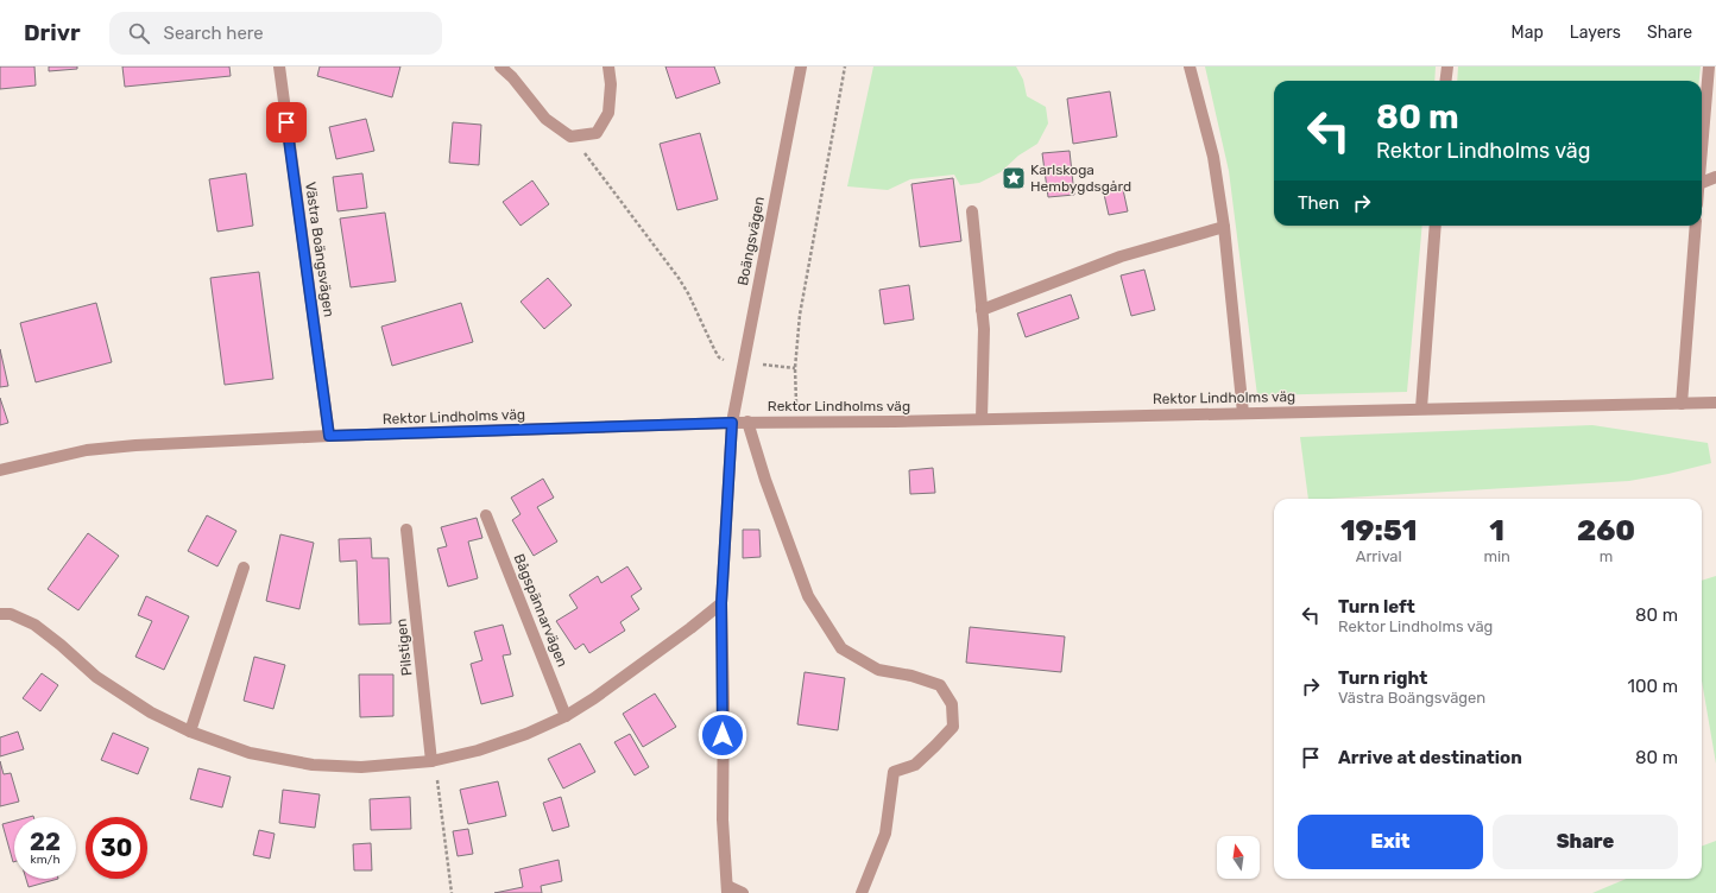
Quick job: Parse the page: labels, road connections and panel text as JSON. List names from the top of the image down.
{
  "streets": {
    "street": [
      "Boängsvägen",
      "Västra Boängsvägen",
      "Rektor Lindholms väg",
      "Bågspännarvägen",
      "Pilstigen"
    ]
  },
  "crossings": [
    ["Boängsvägen", "Rektor Lindholms väg"],
    ["Västra Boängsvägen", "Rektor Lindholms väg"]
  ],
  "places": {
    "place": ["Karlskoga Hembygdsgård"]
  },
  "north": "top",
  "page": {
    "header": "Drivr",
    "search": "Search here",
    "nav": ["Map", "Layers", "Share"],
    "turn": ["80 m", "Rektor Lindholms väg"],
    "then": "Then",
    "eta": [
      "19:51",
      "Arrival",
      "1",
      "min",
      "260",
      "m"
    ],
    "list": [
      {
        "name": "Turn left",
        "note": "Rektor Lindholms väg",
        "value": "80 m"
      },
      {
        "name": "Turn right",
        "note": "Västra Boängsvägen",
        "value": "100 m"
      },
      {
        "name": "Arrive at destination",
        "value": "80 m"
      }
    ],
    "buttons": ["Exit", "Share"],
    "speed": "22 km/h",
    "limit": "30"
  }
}
